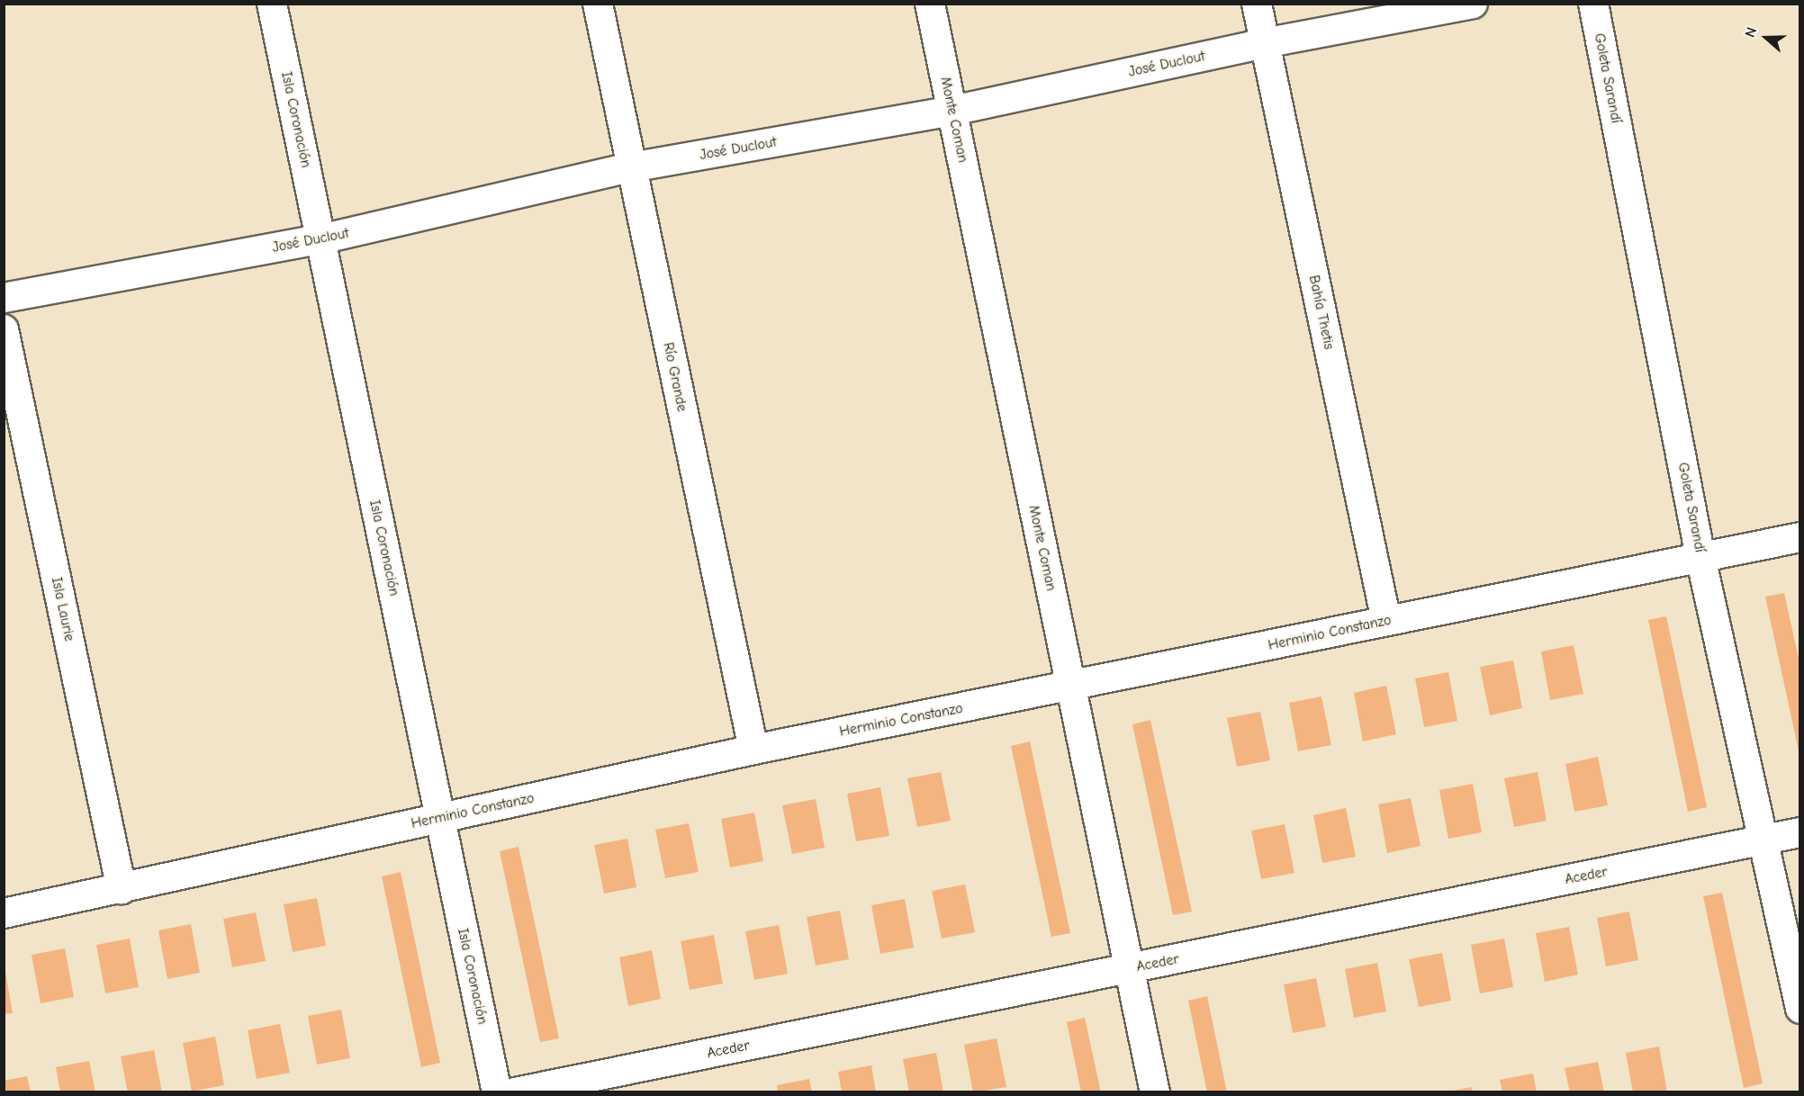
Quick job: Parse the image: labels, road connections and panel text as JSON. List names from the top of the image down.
{
  "streets": {
    "street": [
      "José Duclout",
      "Goleta Sarandí",
      "Isla Coronación",
      "Monte Coman",
      "Bahía Thetis",
      "Río Grande",
      "Isla Laurie",
      "Herminio Constanzo",
      "Aceder"
    ]
  },
  "crossings": [
    ["José Duclout", "Isla Coronación"],
    ["José Duclout", "Monte Coman"],
    ["José Duclout", "Bahía Thetis"],
    ["José Duclout", "Río Grande"],
    ["Goleta Sarandí", "Herminio Constanzo"],
    ["Goleta Sarandí", "Aceder"],
    ["Isla Coronación", "Herminio Constanzo"],
    ["Monte Coman", "Herminio Constanzo"],
    ["Monte Coman", "Aceder"],
    ["Bahía Thetis", "Herminio Constanzo"],
    ["Río Grande", "Herminio Constanzo"],
    ["Isla Laurie", "Herminio Constanzo"]
  ],
  "north": "left"
}
